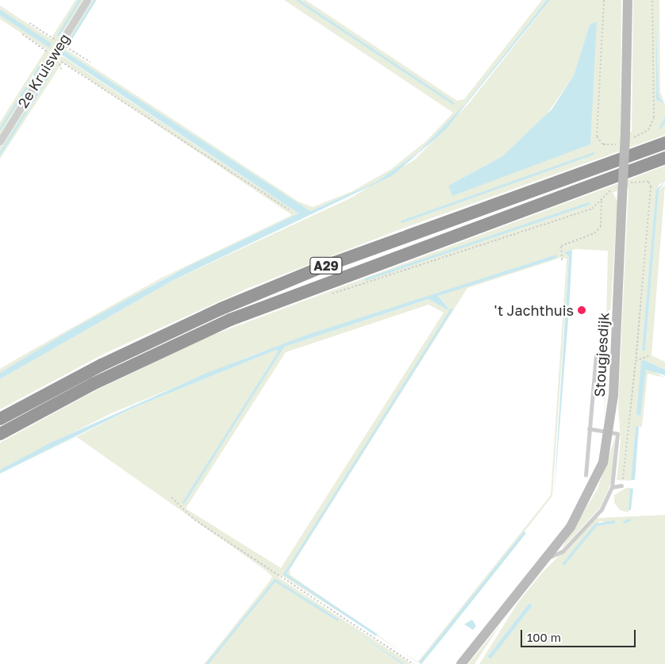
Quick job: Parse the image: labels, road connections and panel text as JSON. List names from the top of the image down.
{
  "streets": {
    "highway": ["A29"],
    "street": ["2e Kruisweg", "Stougjesdijk"]
  },
  "places": ["'t Jachthuis"],
  "scale_bar": "100 m"
}
